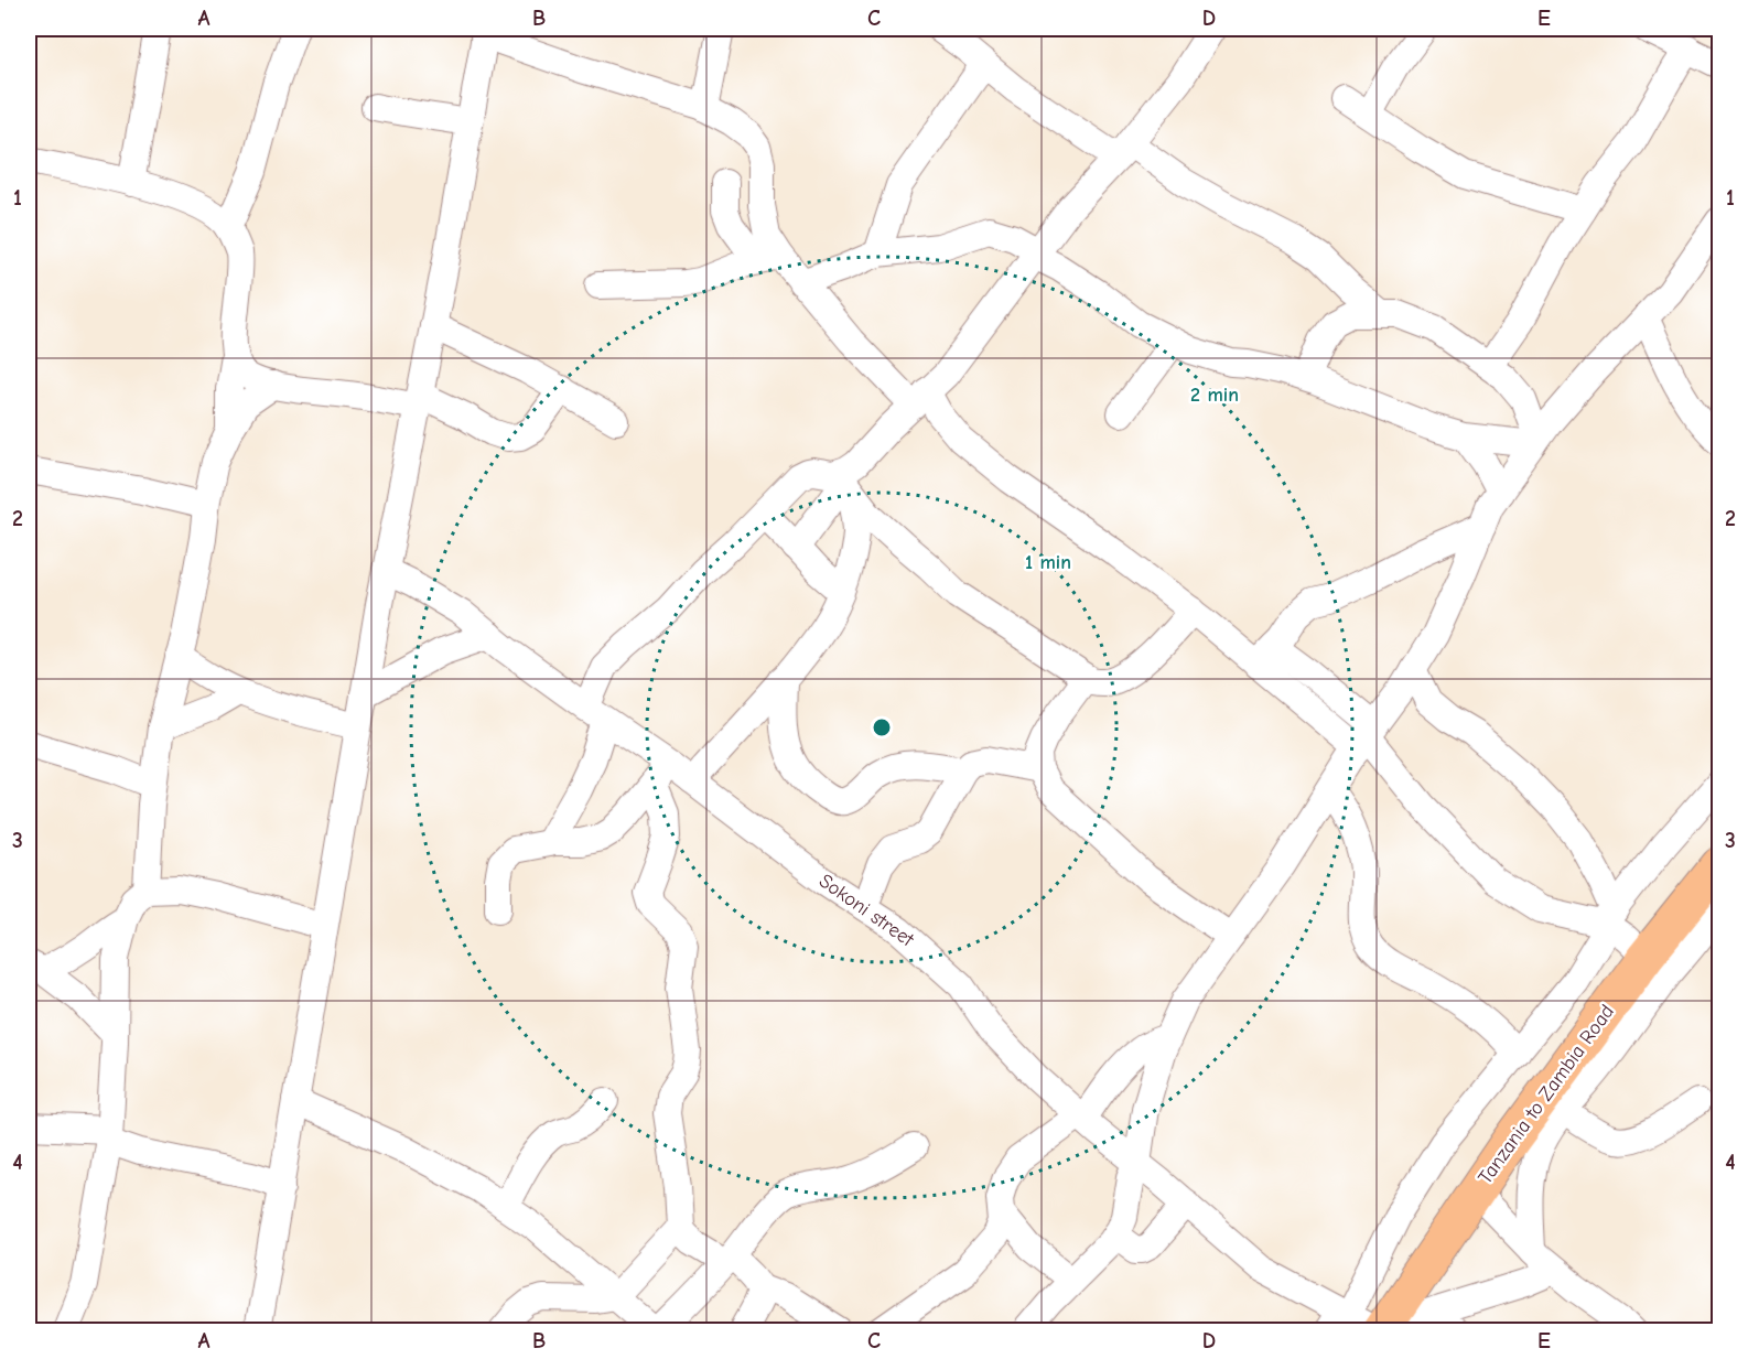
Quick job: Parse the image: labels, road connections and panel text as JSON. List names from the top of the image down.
{
  "streets": {
    "highway": ["Tanzania to Zambia Road"],
    "street": ["Sokoni street"]
  },
  "crossings": [
    ["Sokoni street", "Tanzania to Zambia Road"]
  ],
  "grid": {
    "columns": [
      "A",
      "B",
      "C",
      "D",
      "E"
    ],
    "rows": [
      "1",
      "2",
      "3",
      "4"
    ]
  },
  "rings": ["2 min", "1 min"]
}
